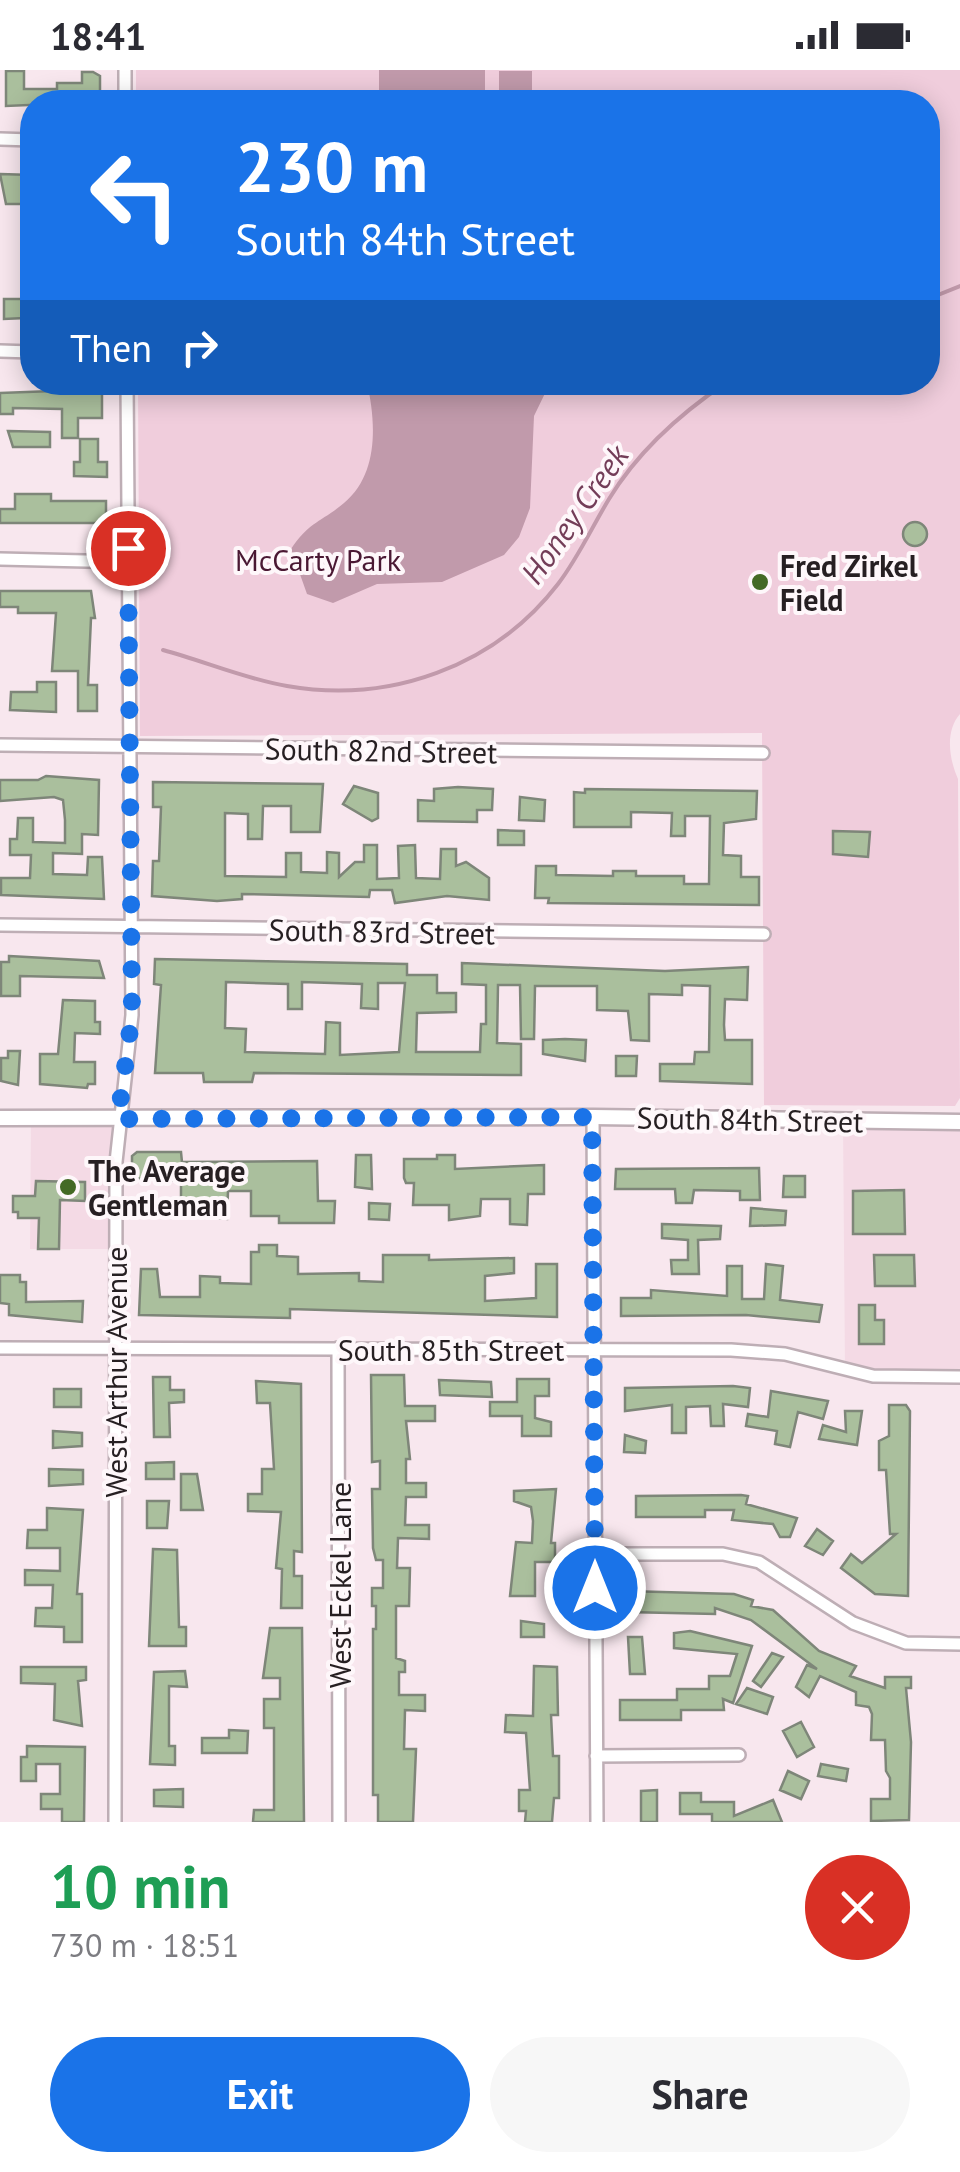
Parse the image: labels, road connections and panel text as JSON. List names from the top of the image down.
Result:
{
  "streets": {
    "street": [
      "South 82nd Street",
      "South 83rd Street",
      "South 84th Street",
      "South 85th Street",
      "West Arthur Avenue",
      "West Eckel Lane"
    ]
  },
  "crossings": [
    ["South 82nd Street", "West Arthur Avenue"],
    ["South 83rd Street", "West Arthur Avenue"],
    ["South 84th Street", "West Arthur Avenue"],
    ["South 85th Street", "West Arthur Avenue"],
    ["South 85th Street", "West Eckel Lane"]
  ],
  "water": ["Honey Creek"],
  "parks": ["McCarty Park"],
  "places": ["Fred Zirkel Field", "The Average Gentleman"],
  "page": {
    "status": "18:41",
    "turn": ["230 m", "South 84th Street"],
    "then": "Then",
    "heading": ["10 min", "730 m · 18:51"],
    "buttons": ["Exit", "Share"]
  }
}
